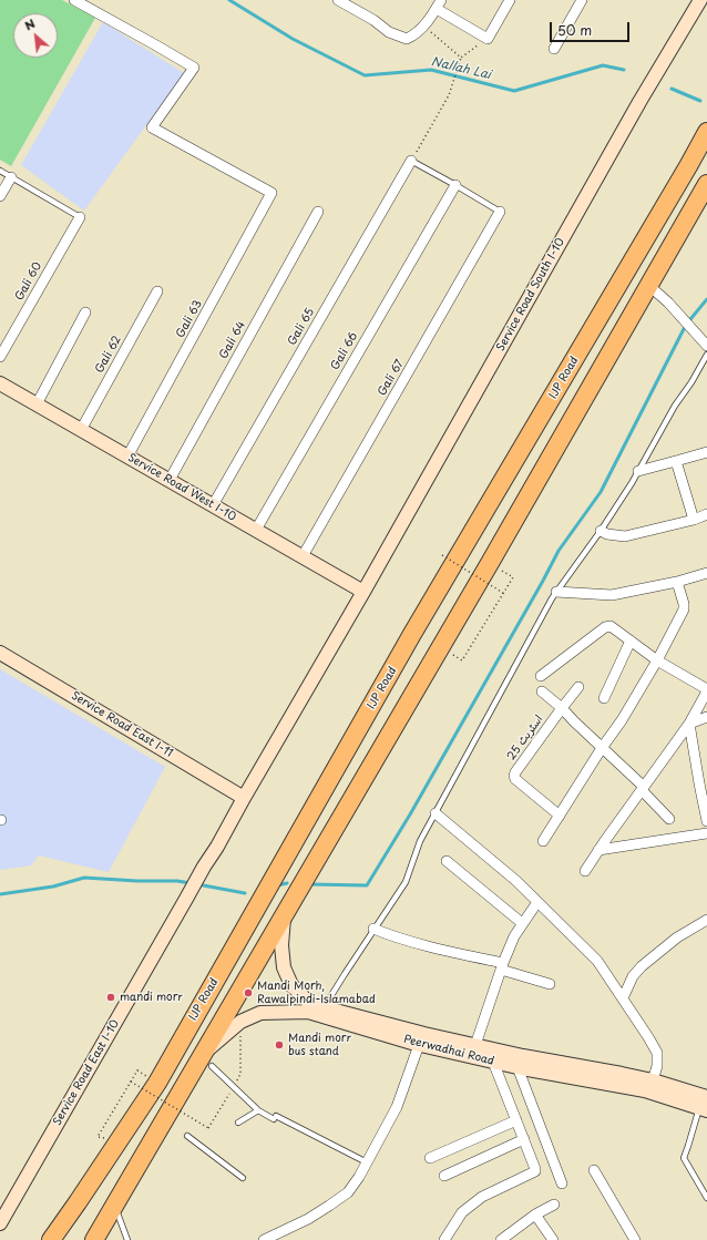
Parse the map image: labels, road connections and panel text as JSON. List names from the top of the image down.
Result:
{
  "streets": {
    "highway": ["IJP Road"],
    "main road": [
      "Service Road South I-10",
      "Service Road West I-10",
      "Service Road East I-11",
      "Peerwadhai Road",
      "Service Road East I-10"
    ],
    "street": [
      "Gali 60",
      "Gali 63",
      "Gali 65",
      "Gali 64",
      "Gali 66",
      "Gali 62",
      "Gali 67",
      "اسٹریٹ 25"
    ]
  },
  "crossings": [
    ["Service Road South I-10", "Service Road West I-10"],
    ["Service Road South I-10", "Service Road East I-11"],
    ["Service Road South I-10", "Service Road East I-10"],
    ["Gali 63", "Service Road West I-10"],
    ["Gali 65", "Service Road West I-10"],
    ["Gali 64", "Service Road West I-10"],
    ["Gali 66", "Service Road West I-10"],
    ["Gali 62", "Service Road West I-10"],
    ["Gali 67", "Service Road West I-10"],
    ["Service Road East I-11", "Service Road East I-10"]
  ],
  "water": ["Nallah Lai"],
  "places": ["Mandi Morh, Rawalpindi-Islamabad", "mandi morr", "Mandi morr bus stand"],
  "scale_bar": "50 m",
  "north": "top left"
}
